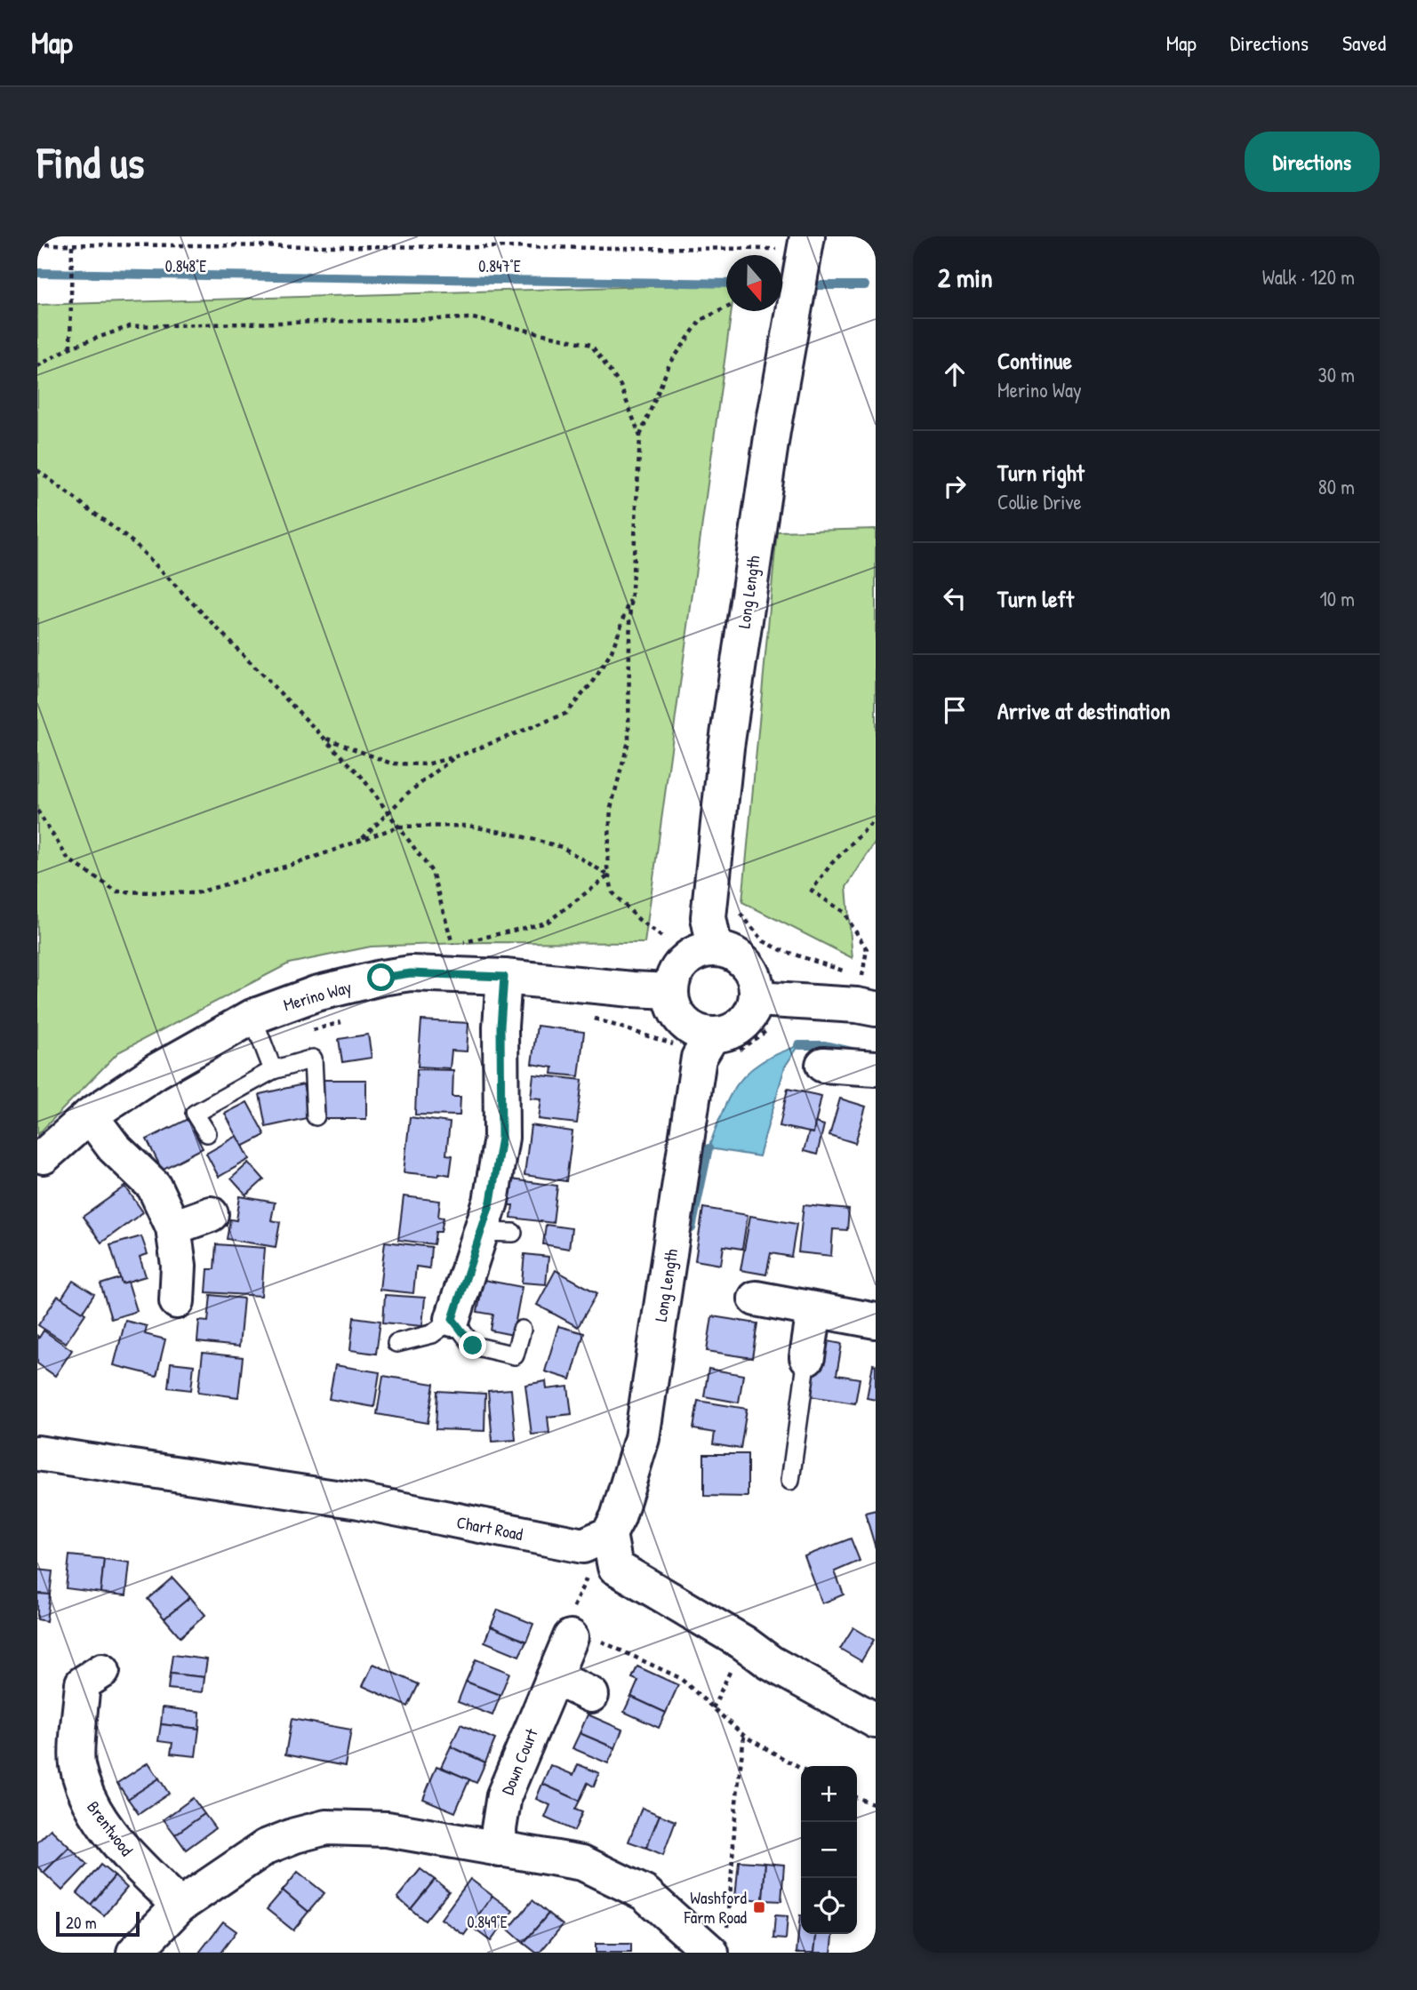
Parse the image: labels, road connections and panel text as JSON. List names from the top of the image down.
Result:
{
  "streets": {
    "street": [
      "Long Length",
      "Merino Way",
      "Chart Road",
      "Down Court",
      "Brentwood"
    ]
  },
  "crossings": [
    ["Long Length", "Chart Road"]
  ],
  "places": {
    "transit": ["Washford Farm Road"]
  },
  "scale_bar": "20 m",
  "north": "bottom",
  "page": {
    "header": "Map",
    "nav": ["Map", "Directions", "Saved"],
    "buttons": "Directions",
    "title": "Find us",
    "heading": ["2 min", "Walk · 120 m"],
    "list": [
      ["Continue", "Merino Way", "30 m"],
      ["Turn right", "Collie Drive", "80 m"],
      ["Turn left", "10 m"],
      "Arrive at destination"
    ],
    "map_buttons": ["+", "−"],
    "scale": "20 m"
  },
  "coordinates": ["0.848°E", "0.847°E", "0.849°E"]
}
